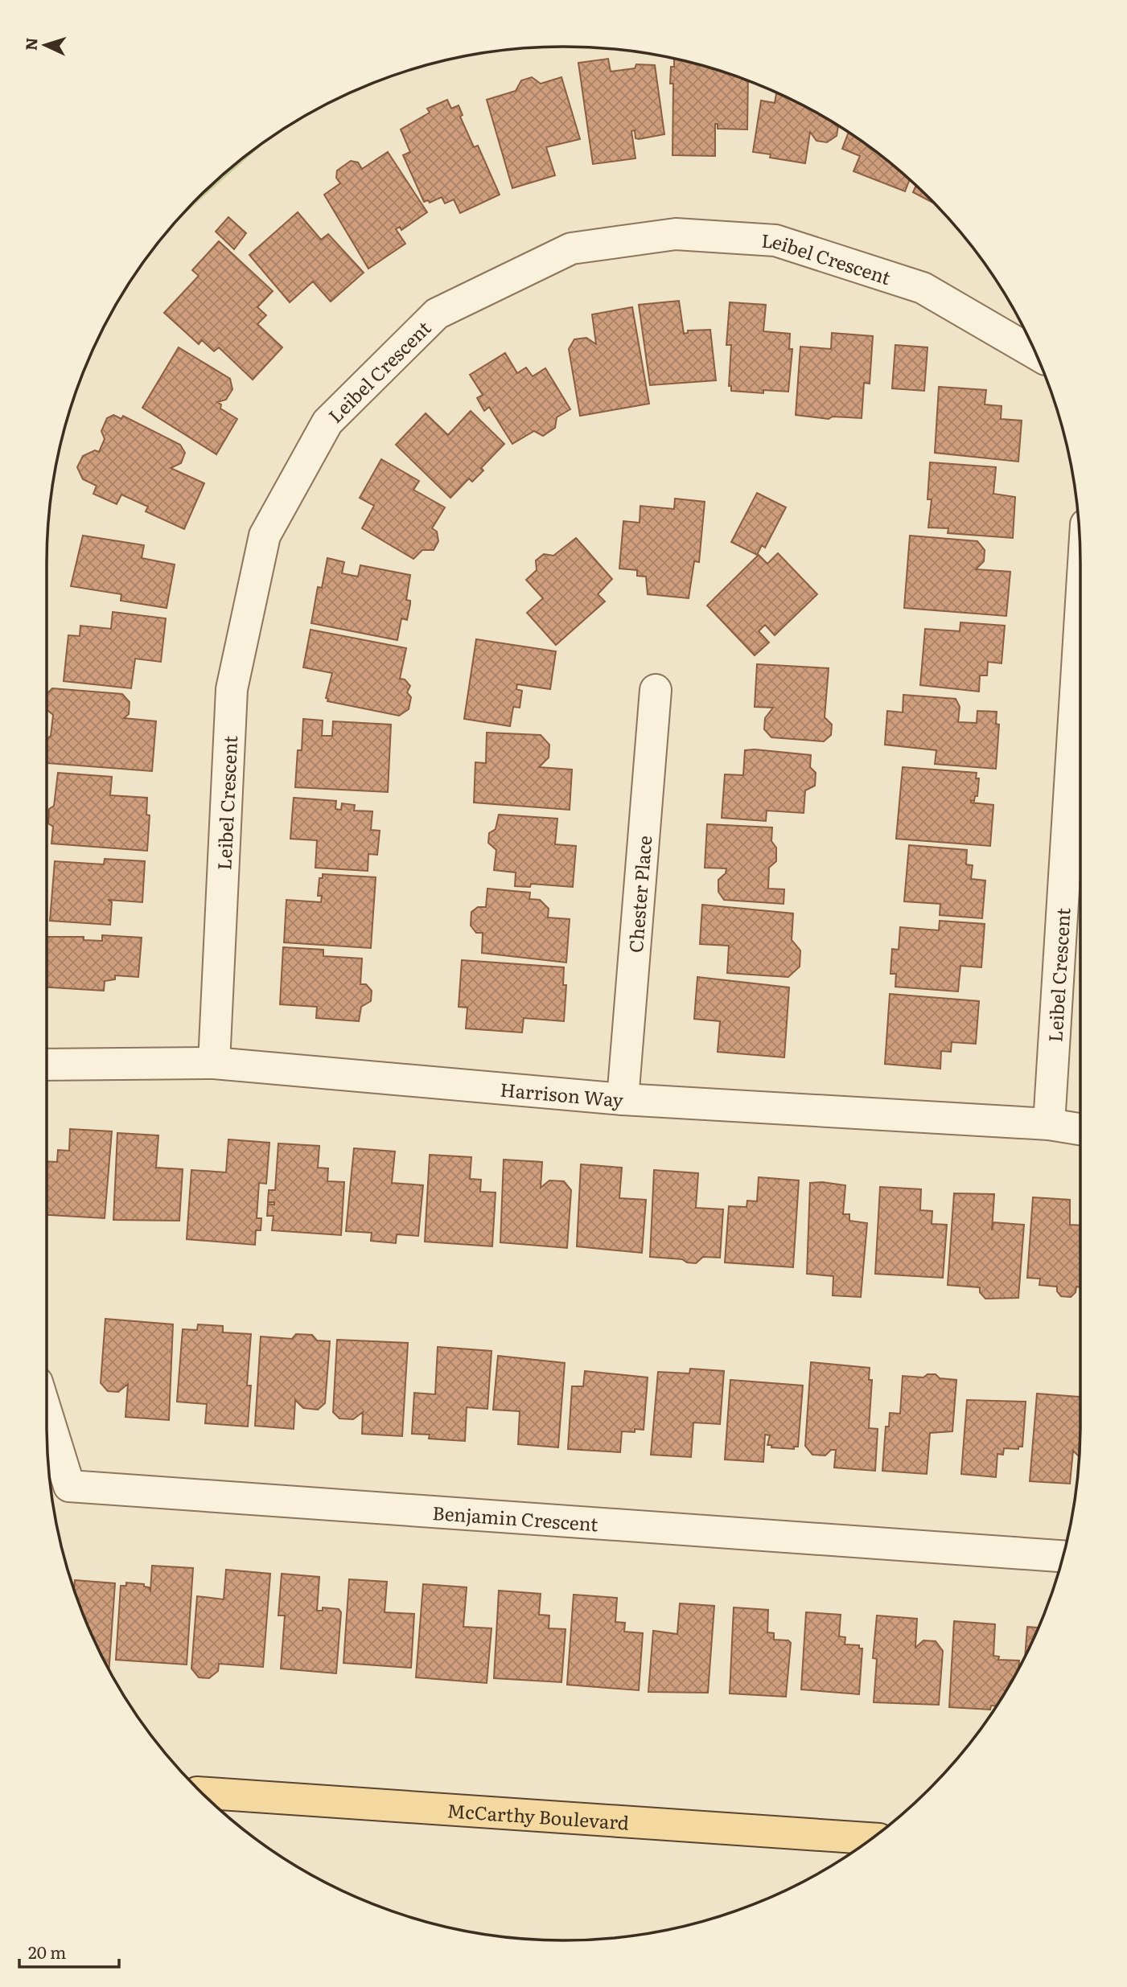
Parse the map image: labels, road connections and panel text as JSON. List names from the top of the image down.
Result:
{
  "streets": {
    "main road": ["McCarthy Boulevard"],
    "street": [
      "Leibel Crescent",
      "Chester Place",
      "Harrison Way",
      "Benjamin Crescent"
    ]
  },
  "crossings": [
    ["Leibel Crescent", "Harrison Way"],
    ["Chester Place", "Harrison Way"]
  ],
  "scale_bar": "20 m",
  "north": "left"
}
